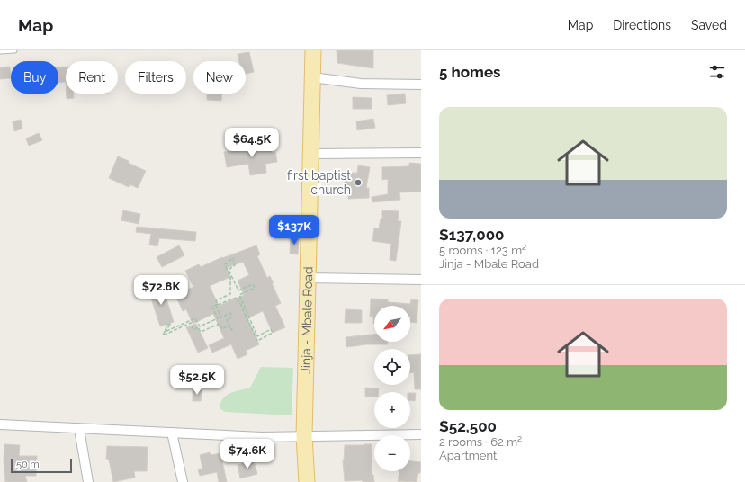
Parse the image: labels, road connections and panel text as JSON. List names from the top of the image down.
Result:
{
  "streets": {
    "main road": ["Jinja - Mbale Road"]
  },
  "places": ["first baptist church"],
  "scale_bar": "50 m",
  "north": "bottom left",
  "page": {
    "header": "Map",
    "nav": ["Map", "Directions", "Saved"],
    "heading": "5 homes",
    "chip": [
      "Buy",
      "Rent",
      "Filters",
      "New"
    ],
    "list": [
      {
        "name": "$137,000",
        "note": "5 rooms · 123 m² · Jinja - Mbale Road"
      },
      {
        "name": "$52,500",
        "note": "2 rooms · 62 m² · Apartment"
      }
    ],
    "price": [
      "$64.5K",
      "$137K",
      "$72.8K",
      "$52.5K",
      "$74.6K"
    ],
    "map_buttons": ["+", "−"],
    "scale": "50 m"
  }
}
